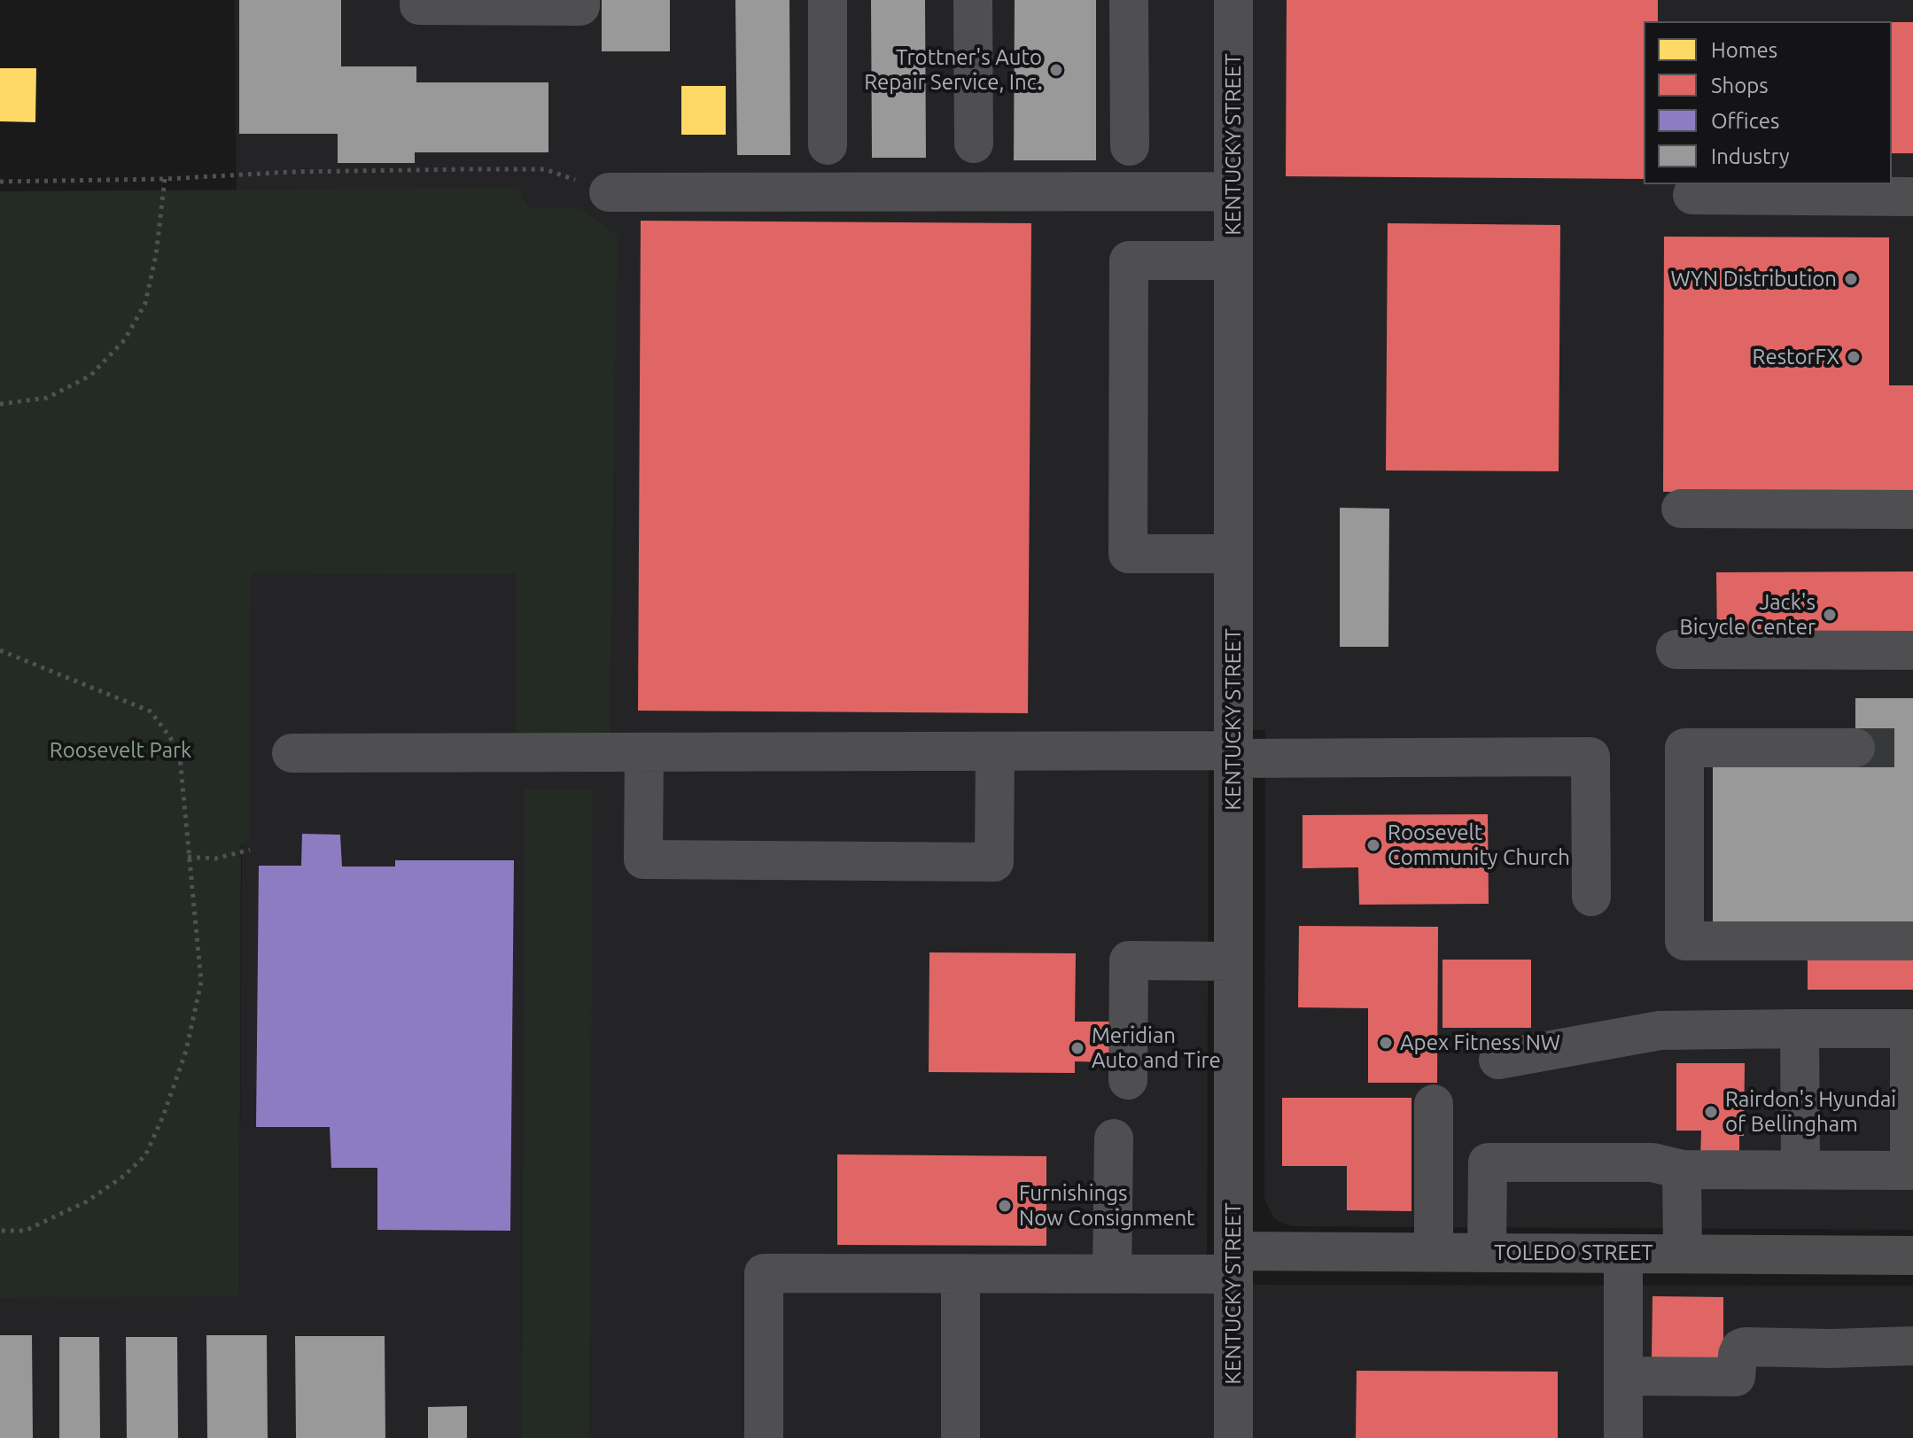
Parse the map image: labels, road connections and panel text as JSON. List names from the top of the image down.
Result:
{
  "streets": {
    "street": ["KENTUCKY STREET", "TOLEDO STREET"]
  },
  "crossings": [
    ["KENTUCKY STREET", "TOLEDO STREET"]
  ],
  "parks": ["Roosevelt Park"],
  "places": [
    "Trottner's Auto Repair Service, Inc.",
    "WYN Distribution",
    "RestorFX",
    "Jack's Bicycle Center",
    "Roosevelt Community Church",
    "Apex Fitness NW",
    "Meridian Auto and Tire",
    "Rairdon's Hyundai of Bellingham",
    "Furnishings Now Consignment"
  ],
  "legend": [
    "Homes",
    "Shops",
    "Offices",
    "Industry"
  ]
}
